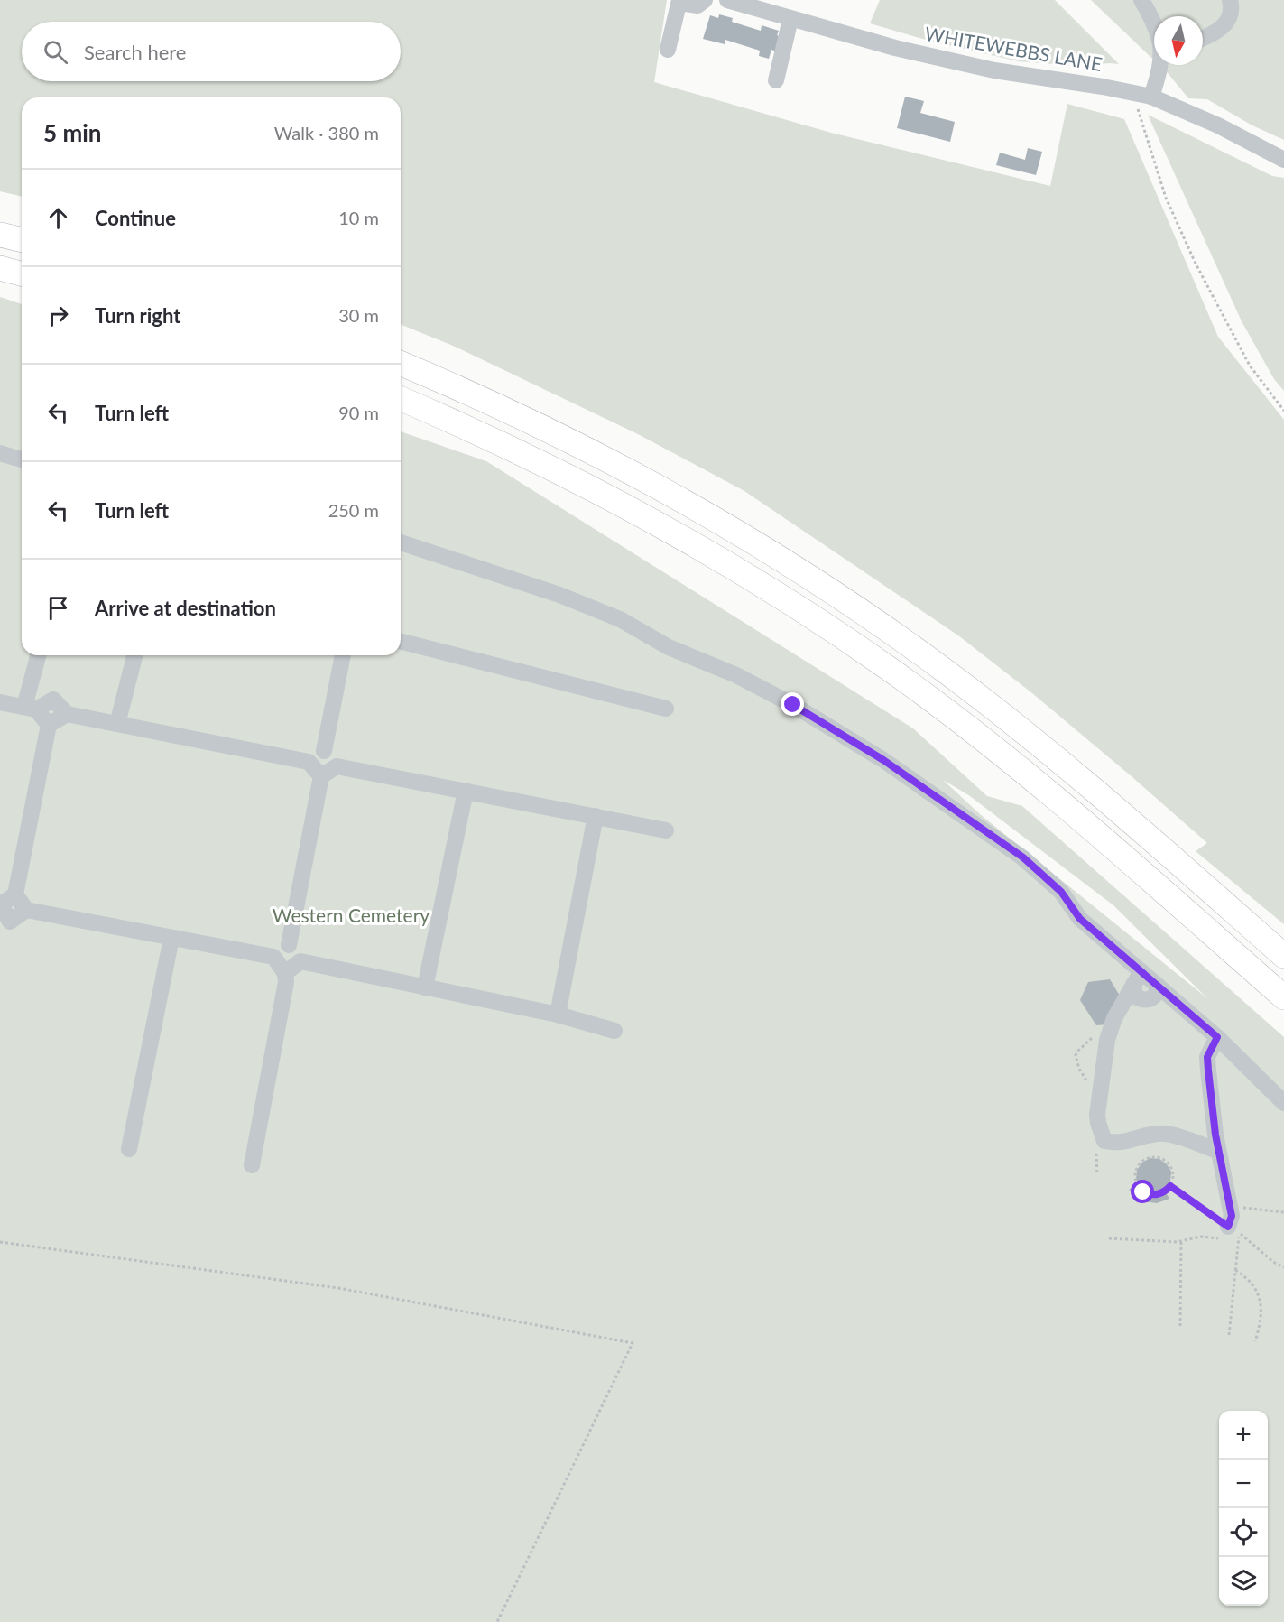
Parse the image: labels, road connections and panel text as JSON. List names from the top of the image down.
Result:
{
  "streets": {
    "street": ["WHITEWEBBS LANE"]
  },
  "parks": ["Western Cemetery"],
  "north": "bottom",
  "page": {
    "search": "Search here",
    "heading": ["5 min", "Walk · 380 m"],
    "list": [
      ["Continue", "10 m"],
      ["Turn right", "30 m"],
      ["Turn left", "90 m"],
      ["Turn left", "250 m"],
      "Arrive at destination"
    ],
    "map_buttons": ["+", "−"]
  }
}
